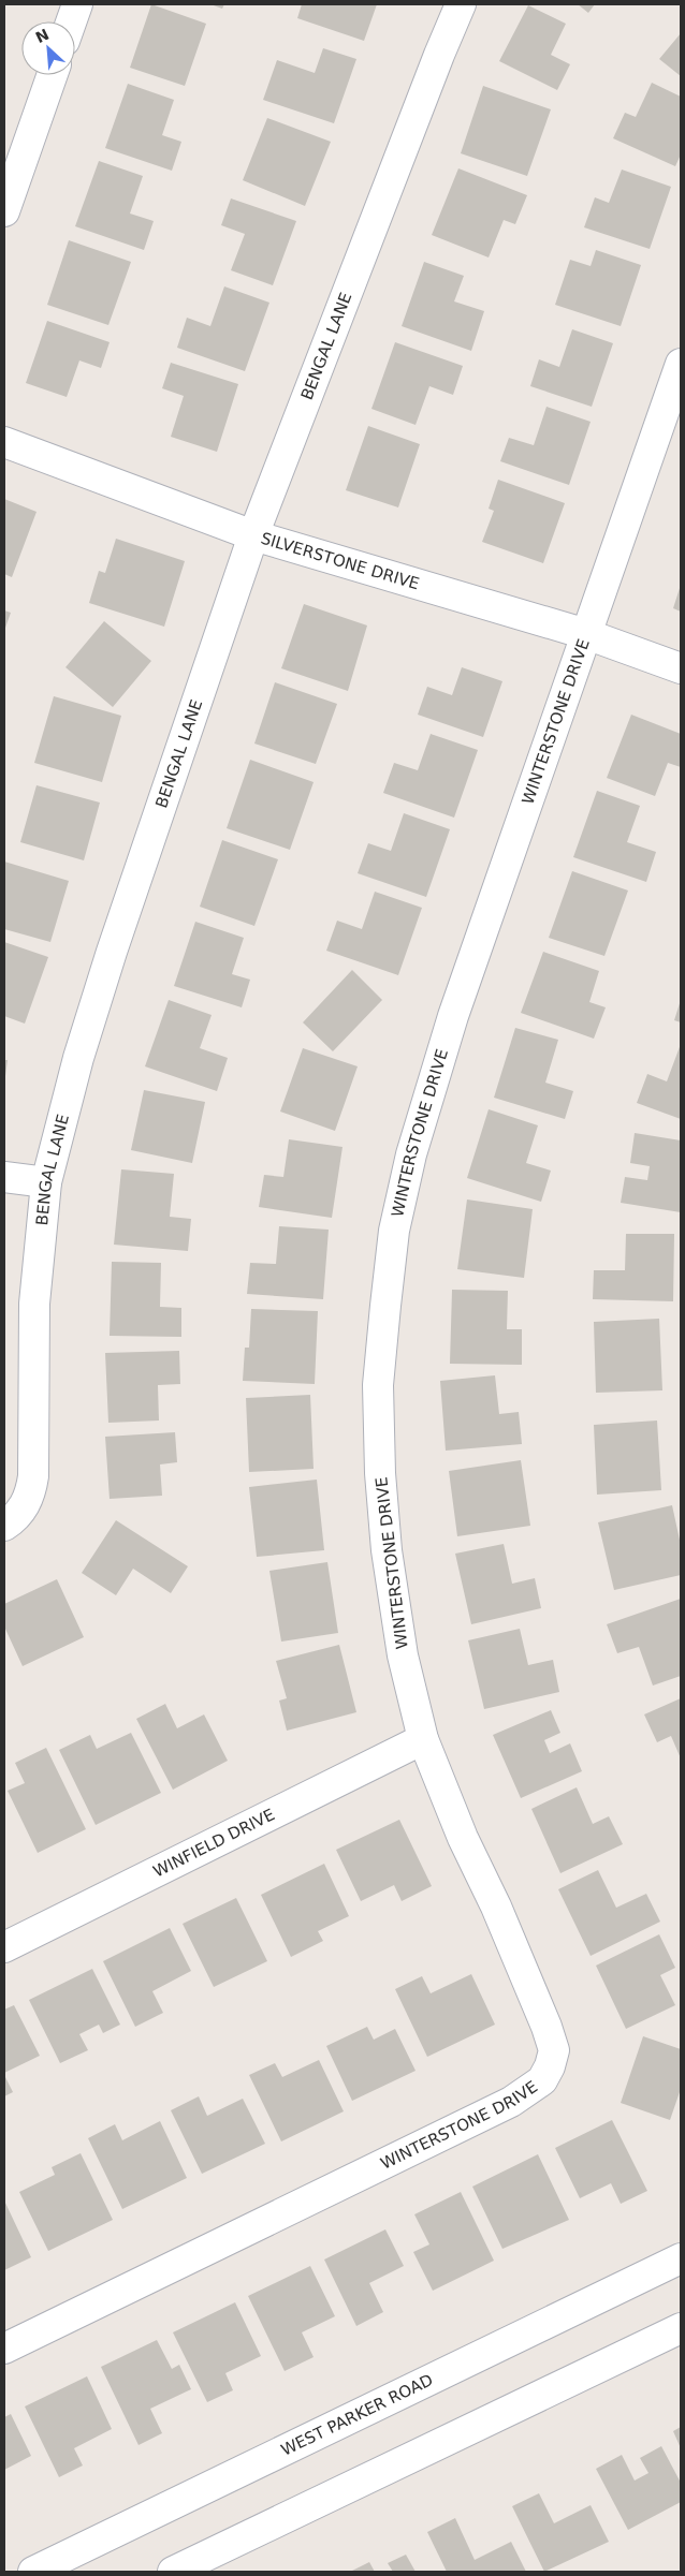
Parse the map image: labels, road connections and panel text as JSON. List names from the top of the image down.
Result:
{
  "streets": {
    "street": [
      "BENGAL LANE",
      "SILVERSTONE DRIVE",
      "WINTERSTONE DRIVE",
      "WINFIELD DRIVE",
      "WEST PARKER ROAD"
    ]
  },
  "crossings": [
    ["BENGAL LANE", "SILVERSTONE DRIVE"],
    ["SILVERSTONE DRIVE", "WINTERSTONE DRIVE"],
    ["WINTERSTONE DRIVE", "WINFIELD DRIVE"]
  ],
  "north": "top left"
}
